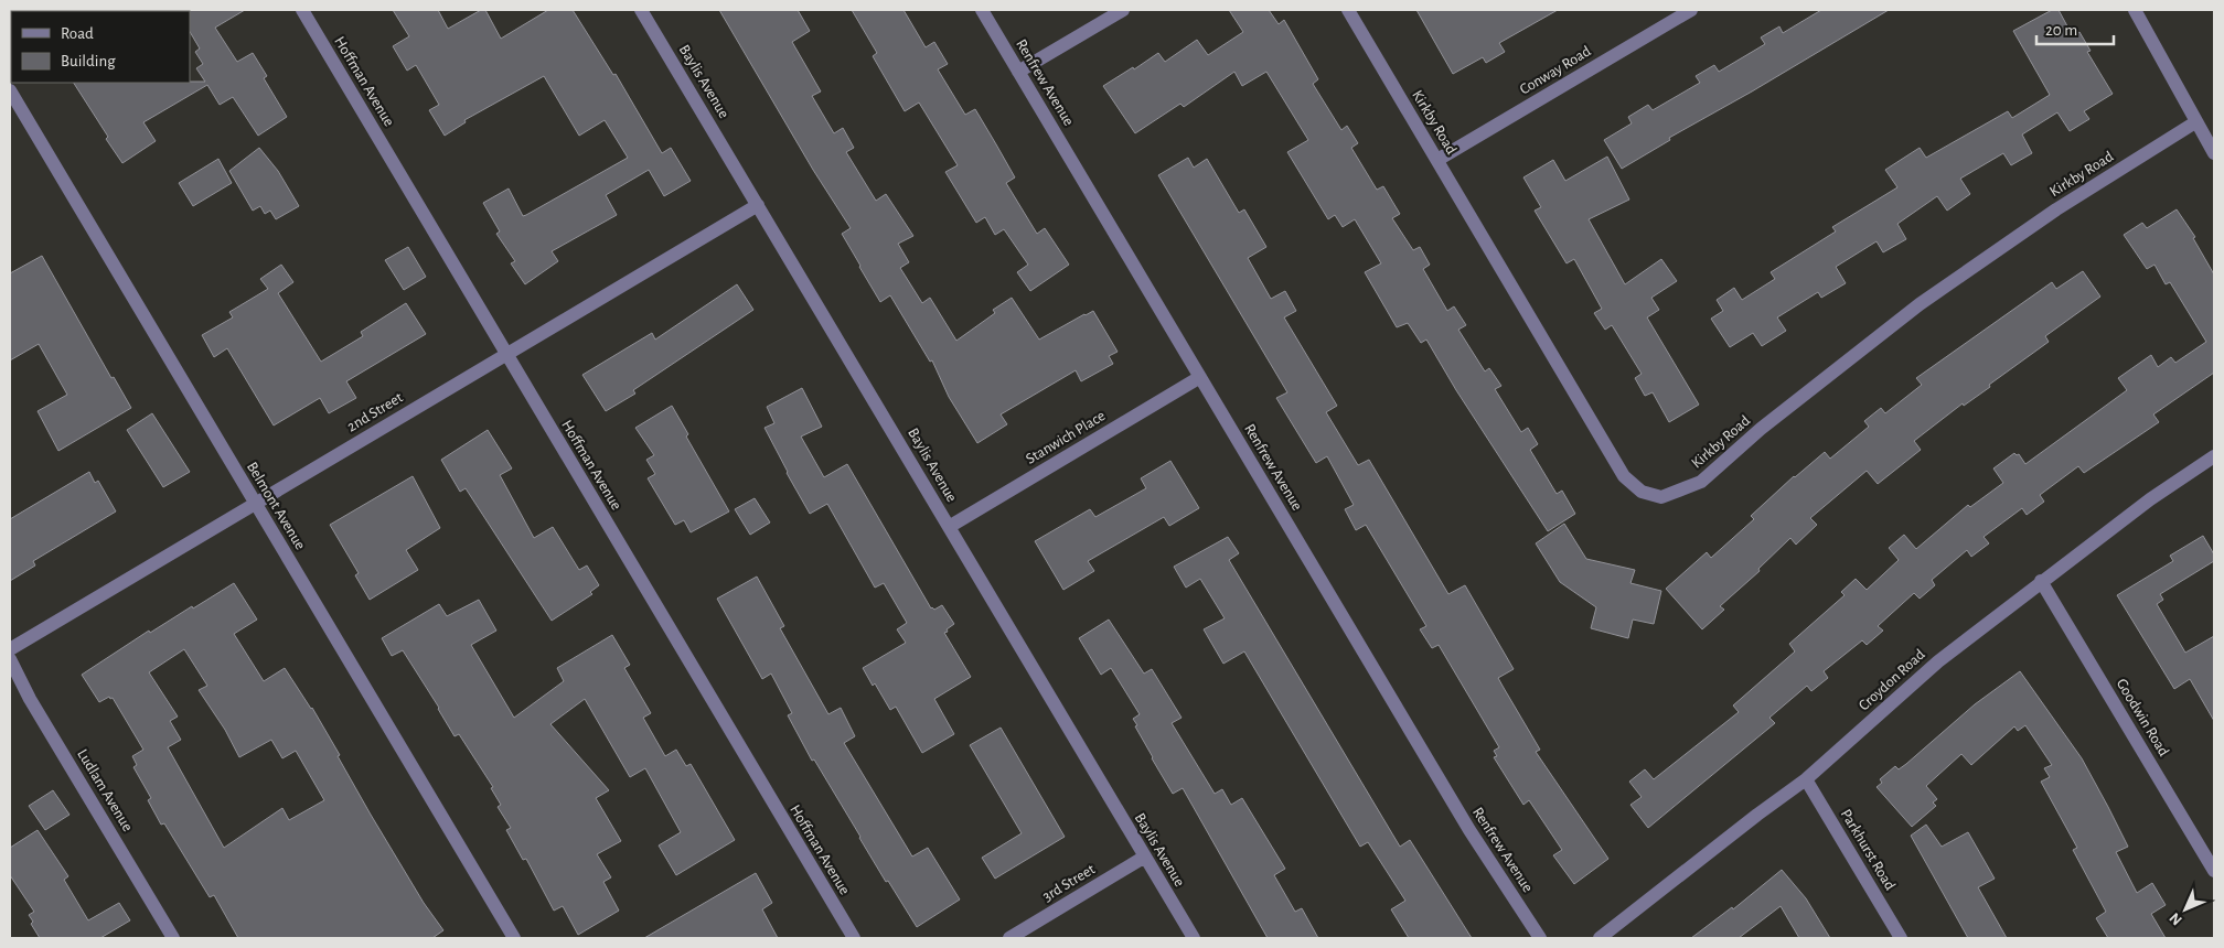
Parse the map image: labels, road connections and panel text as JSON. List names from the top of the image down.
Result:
{
  "streets": {
    "street": [
      "Conway Road",
      "Hoffman Avenue",
      "Baylis Avenue",
      "Renfrew Avenue",
      "Kirkby Road",
      "2nd Street",
      "Stanwich Place",
      "Belmont Avenue",
      "Croydon Road",
      "Goodwin Road",
      "Ludlam Avenue",
      "Parkhurst Road",
      "3rd Street"
    ]
  },
  "crossings": [
    ["Conway Road", "Kirkby Road"],
    ["Hoffman Avenue", "2nd Street"],
    ["Baylis Avenue", "2nd Street"],
    ["Baylis Avenue", "Stanwich Place"],
    ["Baylis Avenue", "3rd Street"],
    ["Renfrew Avenue", "Stanwich Place"],
    ["2nd Street", "Belmont Avenue"],
    ["Croydon Road", "Goodwin Road"],
    ["Croydon Road", "Parkhurst Road"]
  ],
  "legend": ["Road", "Building"],
  "scale_bar": "20 m",
  "north": "bottom left"
}
